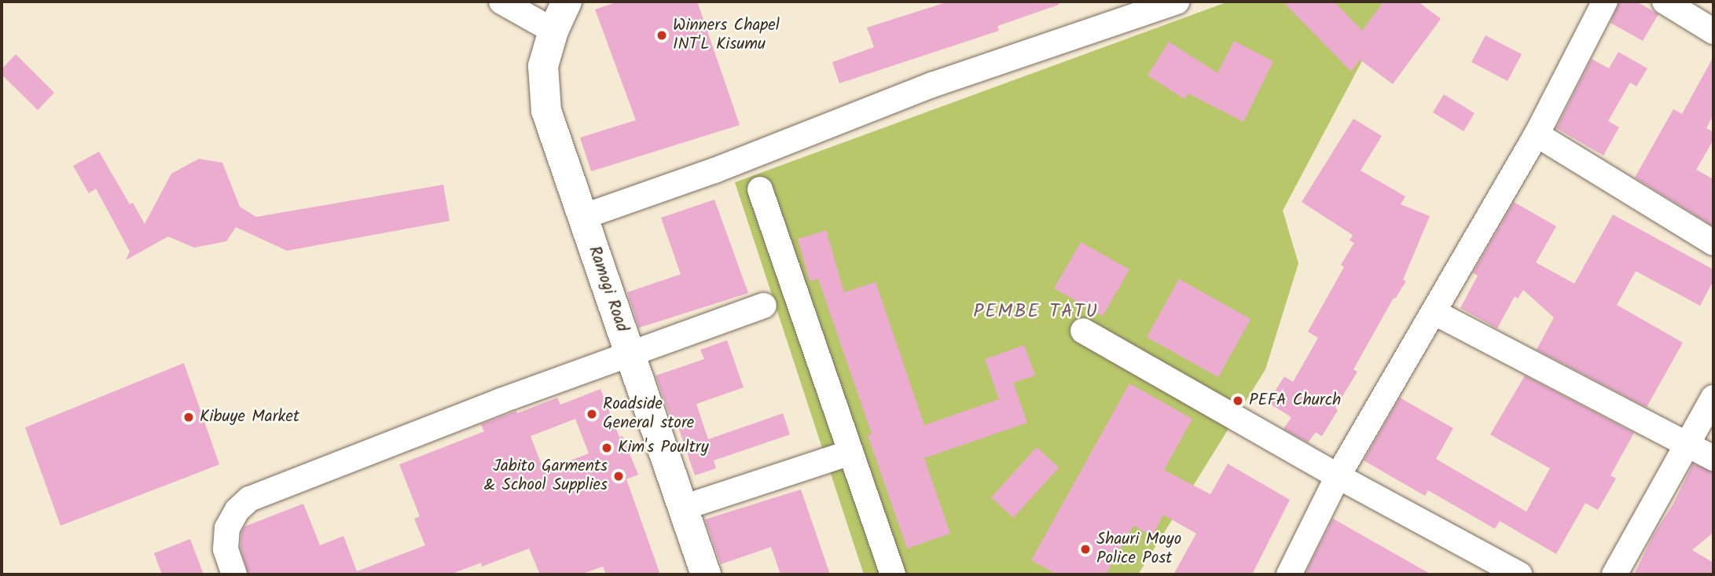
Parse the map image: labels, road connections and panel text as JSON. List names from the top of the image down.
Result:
{
  "streets": {
    "street": ["Ramogi Road"]
  },
  "districts": ["PEMBE TATU"],
  "places": [
    "Winners Chapel INT'L Kisumu",
    "PEFA Church",
    "Roadside General store",
    "Kibuye Market",
    "Kim's Poultry",
    "Jabito Garments & School Supplies",
    "Shauri Moyo Police Post"
  ]
}
